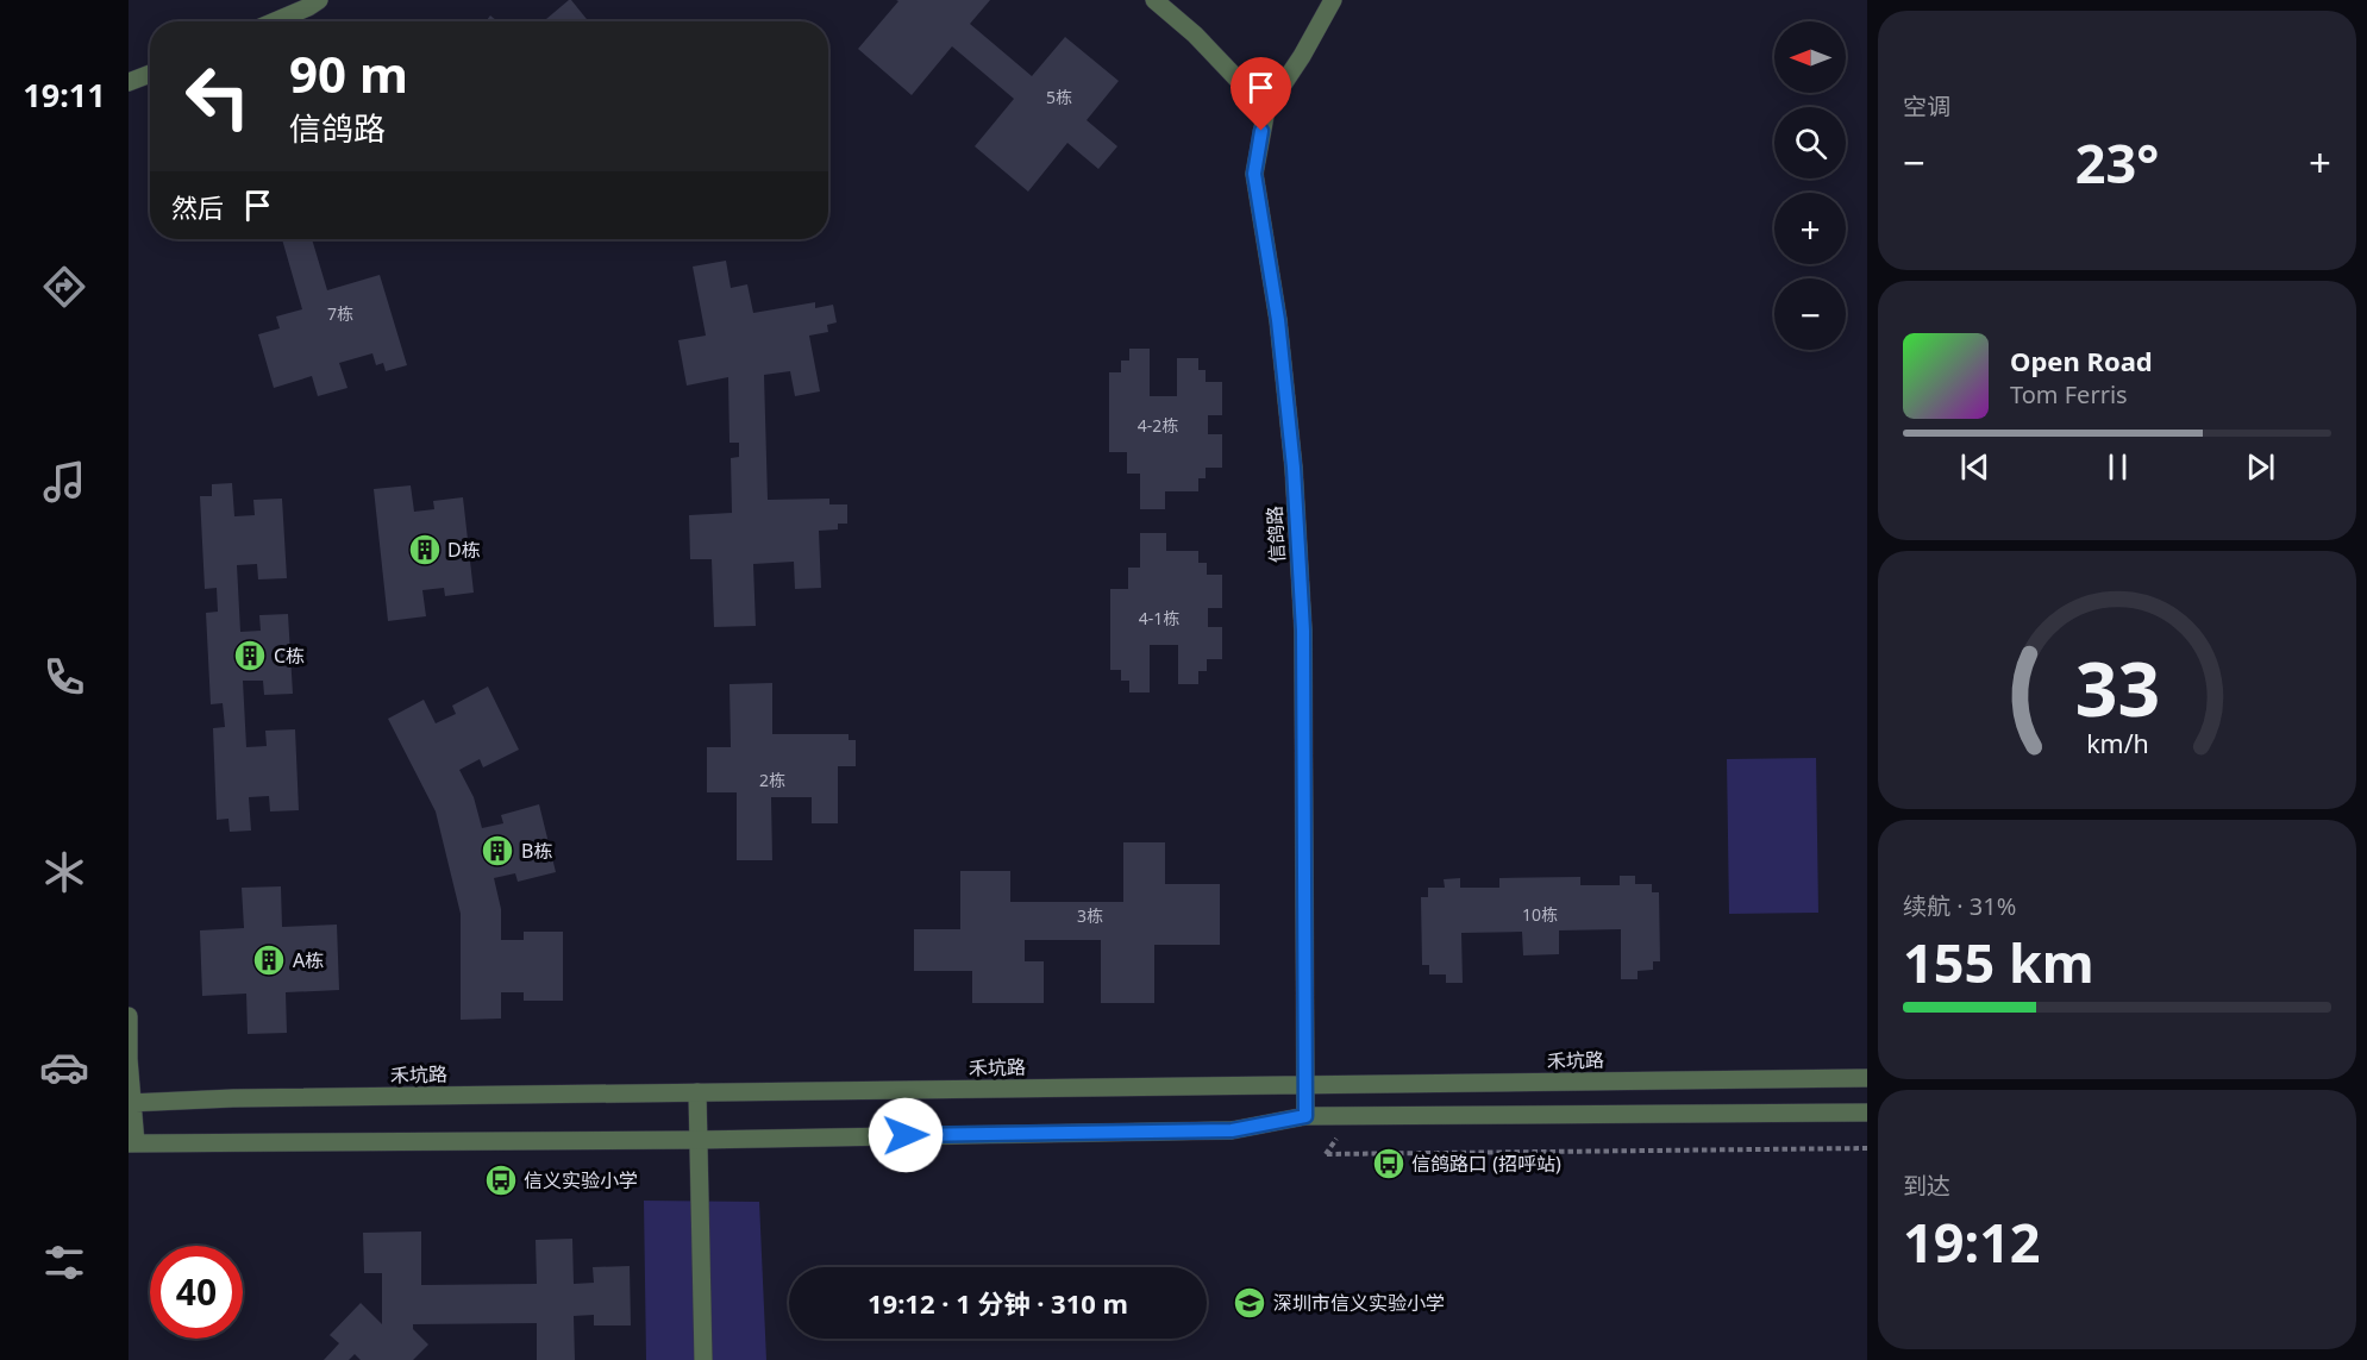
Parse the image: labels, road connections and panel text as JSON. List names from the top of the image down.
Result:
{
  "streets": {
    "street": ["信鸽路", "禾坑路"]
  },
  "crossings": [
    ["信鸽路", "禾坑路"]
  ],
  "places": {
    "building": [
      "D栋",
      "C栋",
      "B栋",
      "A栋"
    ],
    "bus stop": ["信鸽路口 (招呼站)", "信义实验小学"],
    "school or university": ["深圳市信义实验小学"]
  },
  "house_numbers": [
    "5栋",
    "7栋",
    "4-2栋",
    "4-1栋",
    "2栋",
    "10栋",
    "3栋"
  ],
  "north": "left",
  "page": {
    "tabs": "19:11",
    "tile": [
      "空调",
      ["续航 · 31%", "155 km"],
      ["到达", "19:12"]
    ],
    "map_buttons": ["+", "−"],
    "turn": ["90 m", "信鸽路"],
    "heat": ["−", "23°", "+"],
    "then": "然后",
    "song": ["Open Road", "Tom Ferris"],
    "limit": "40",
    "trip": "19:12 · 1 分钟 · 310 m",
    "gauge": ["33", "km/h"]
  }
}
